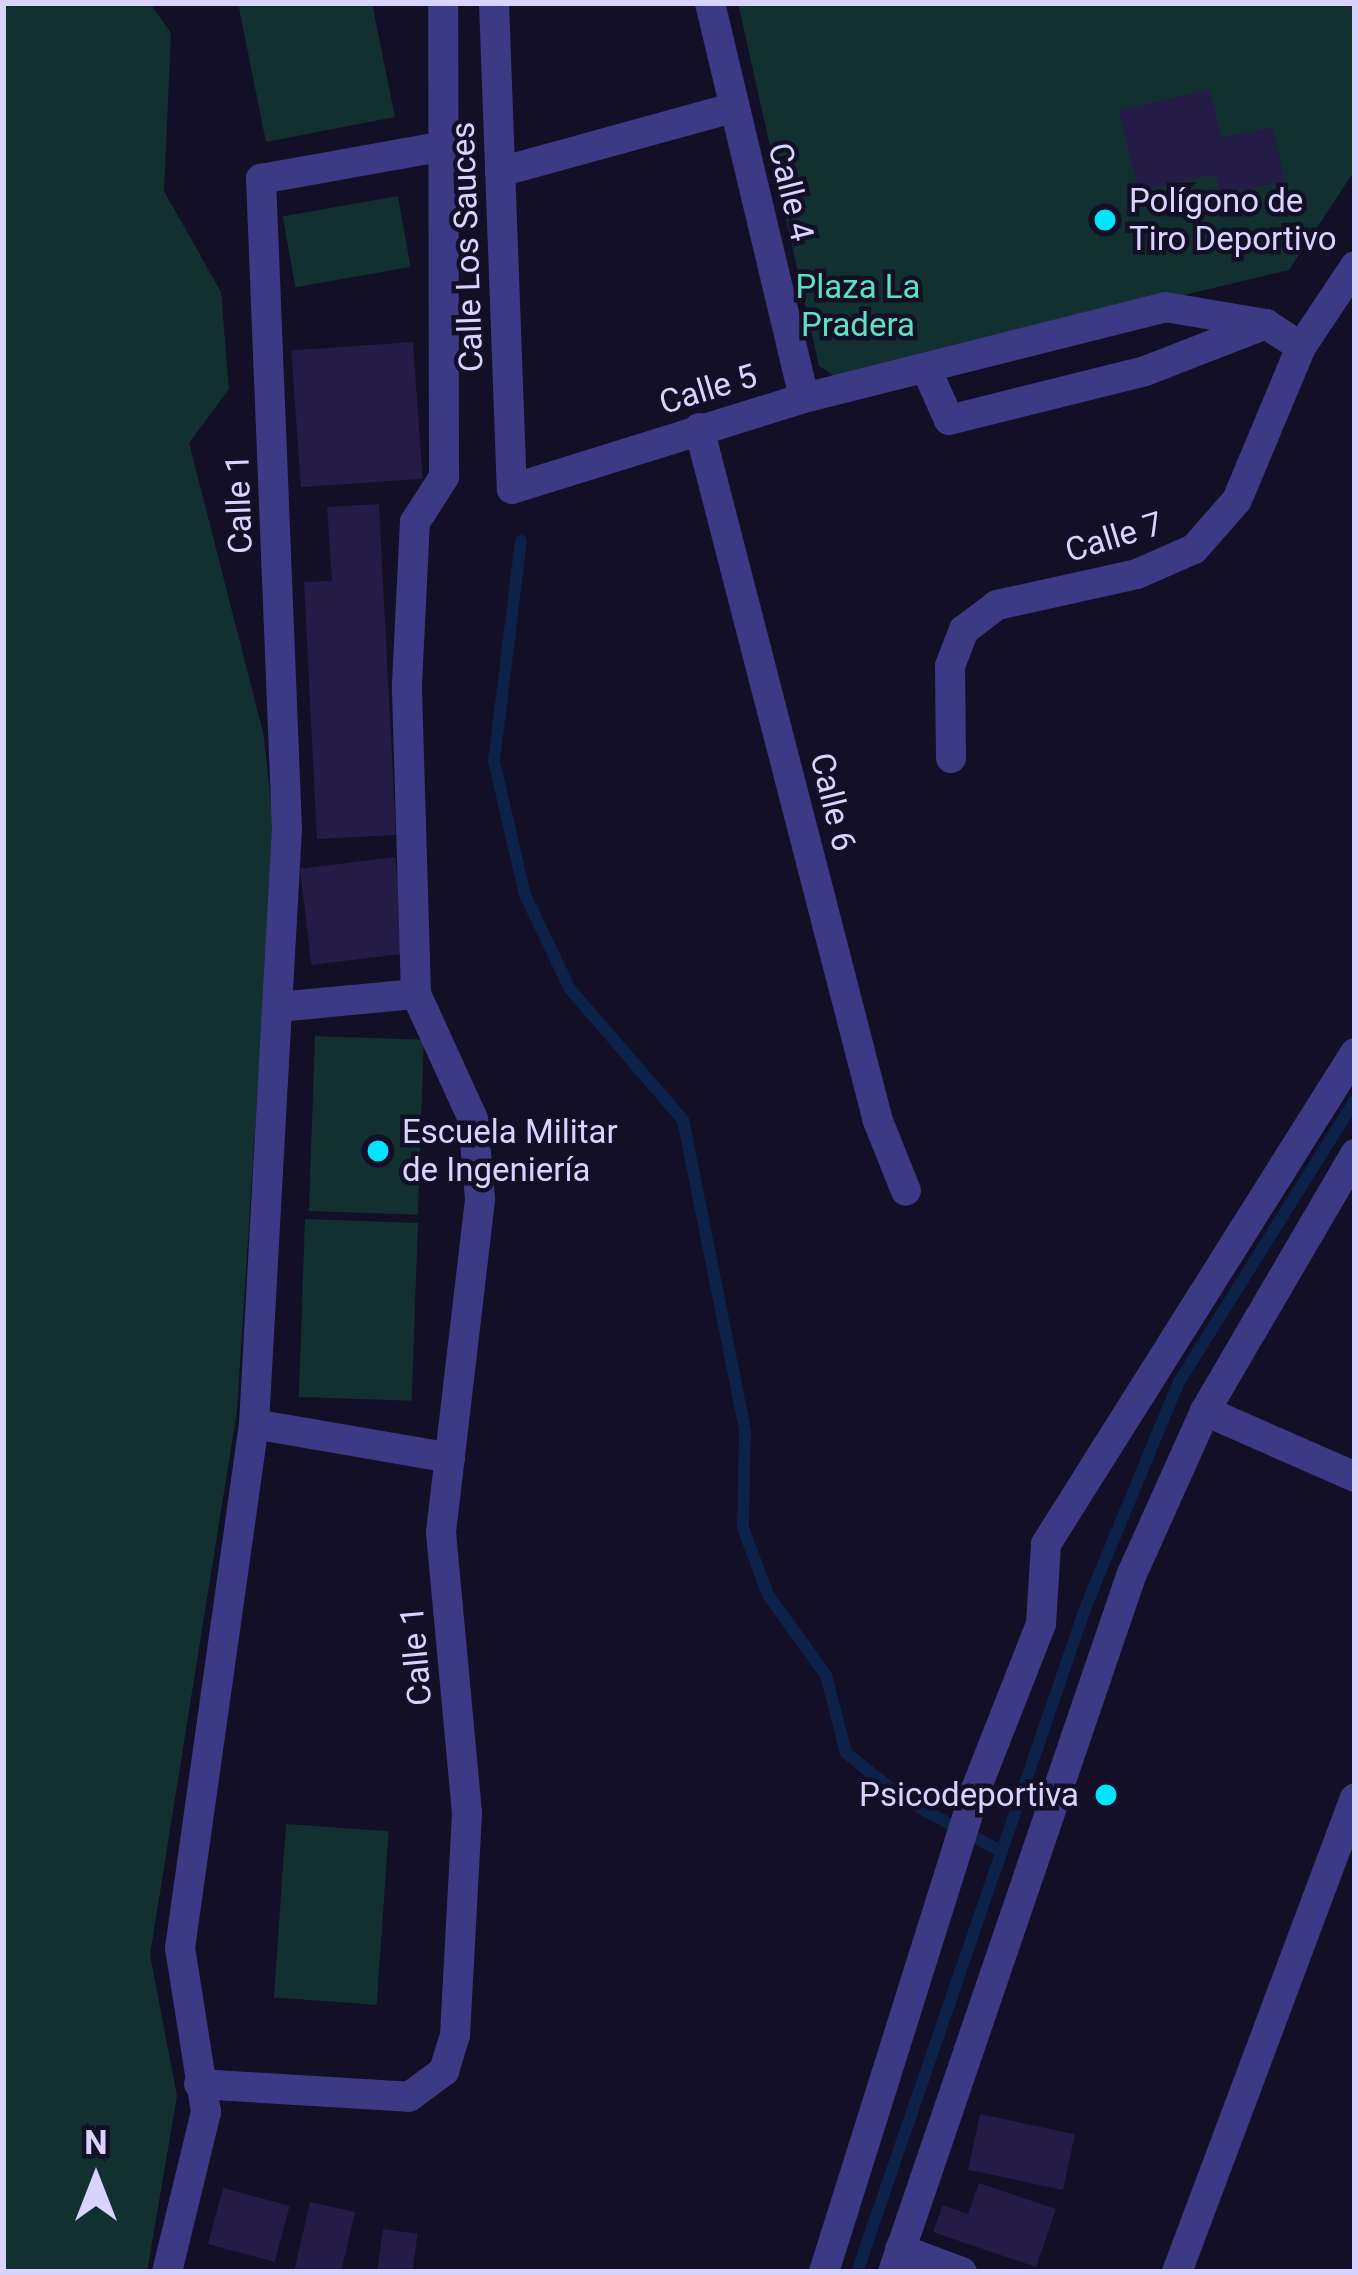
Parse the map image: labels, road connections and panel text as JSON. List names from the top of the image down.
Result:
{
  "streets": {
    "street": [
      "Calle 4",
      "Calle Los Sauces",
      "Calle 5",
      "Calle 1",
      "Calle 7",
      "Calle 6"
    ]
  },
  "crossings": [
    ["Calle 4", "Calle 5"],
    ["Calle Los Sauces", "Calle 5"],
    ["Calle 5", "Calle 7"],
    ["Calle 5", "Calle 6"]
  ],
  "parks": ["Plaza La Pradera"],
  "places": ["Polígono de Tiro Deportivo", "Escuela Militar de Ingeniería", "Psicodeportiva"],
  "north": "top"
}
